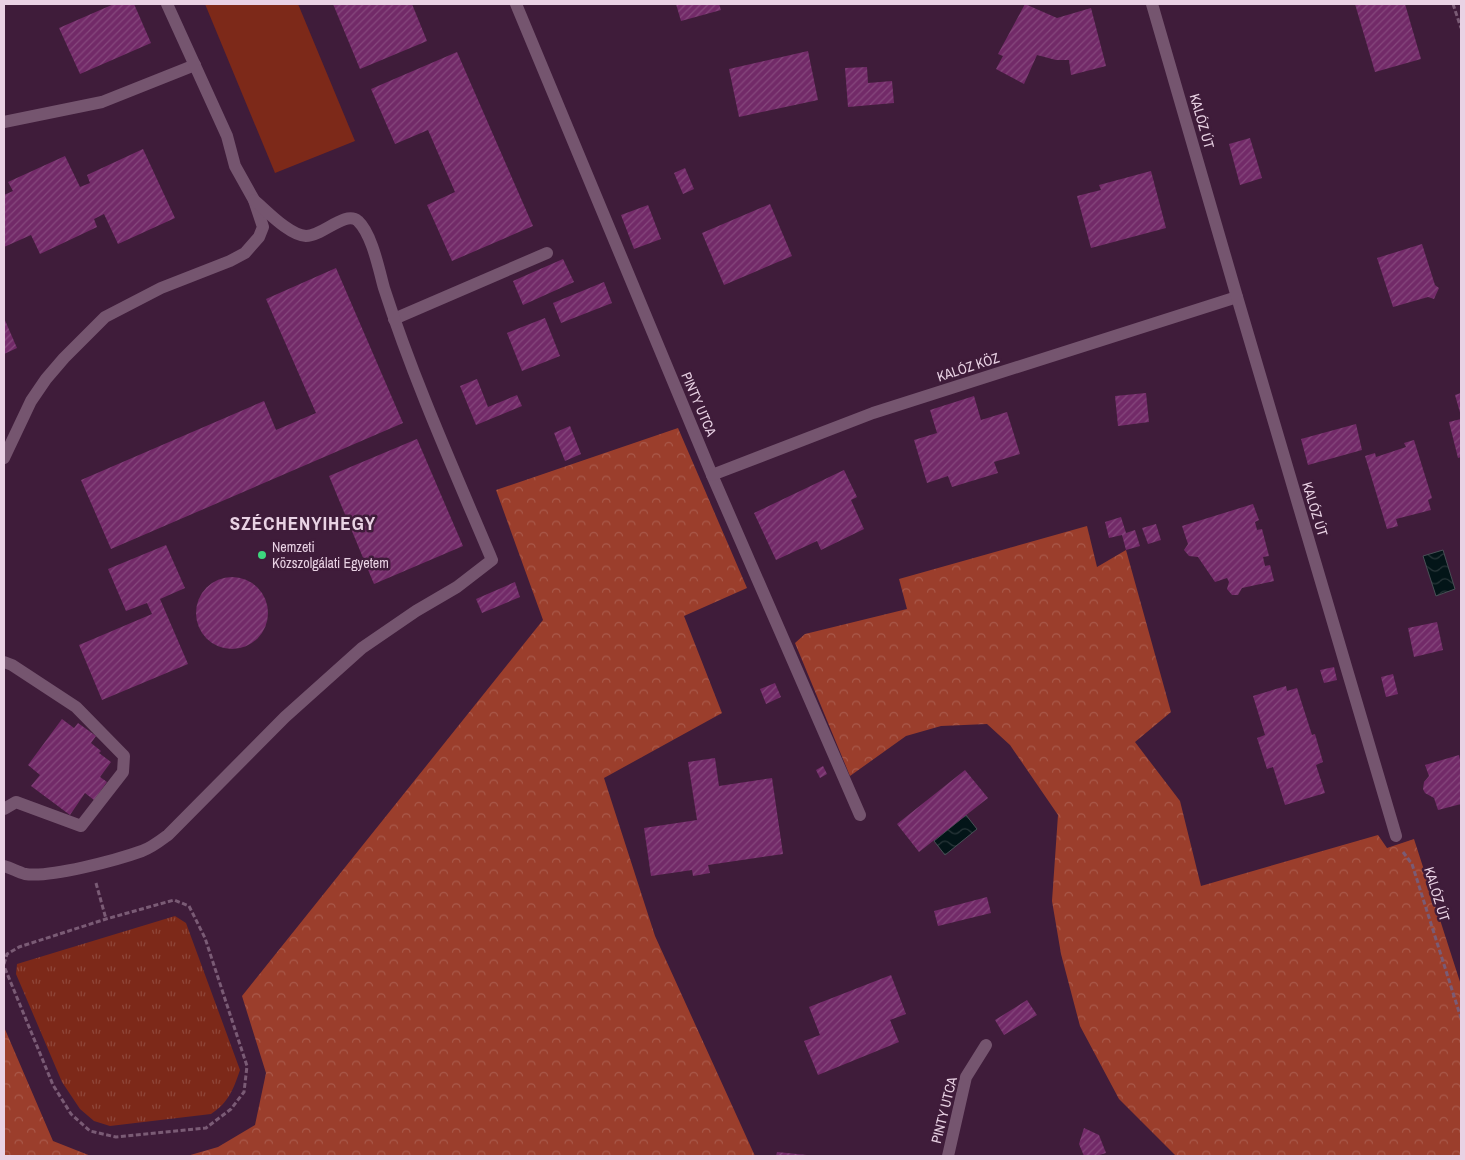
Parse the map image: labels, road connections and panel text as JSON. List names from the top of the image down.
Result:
{
  "streets": {
    "street": ["KALÓZ ÚT", "KALÓZ KÖZ", "PINTY UTCA"]
  },
  "crossings": [
    ["KALÓZ ÚT", "KALÓZ KÖZ"],
    ["KALÓZ KÖZ", "PINTY UTCA"]
  ],
  "districts": ["SZÉCHENYIHEGY"],
  "places": ["Nemzeti Közszolgálati Egyetem"]
}
